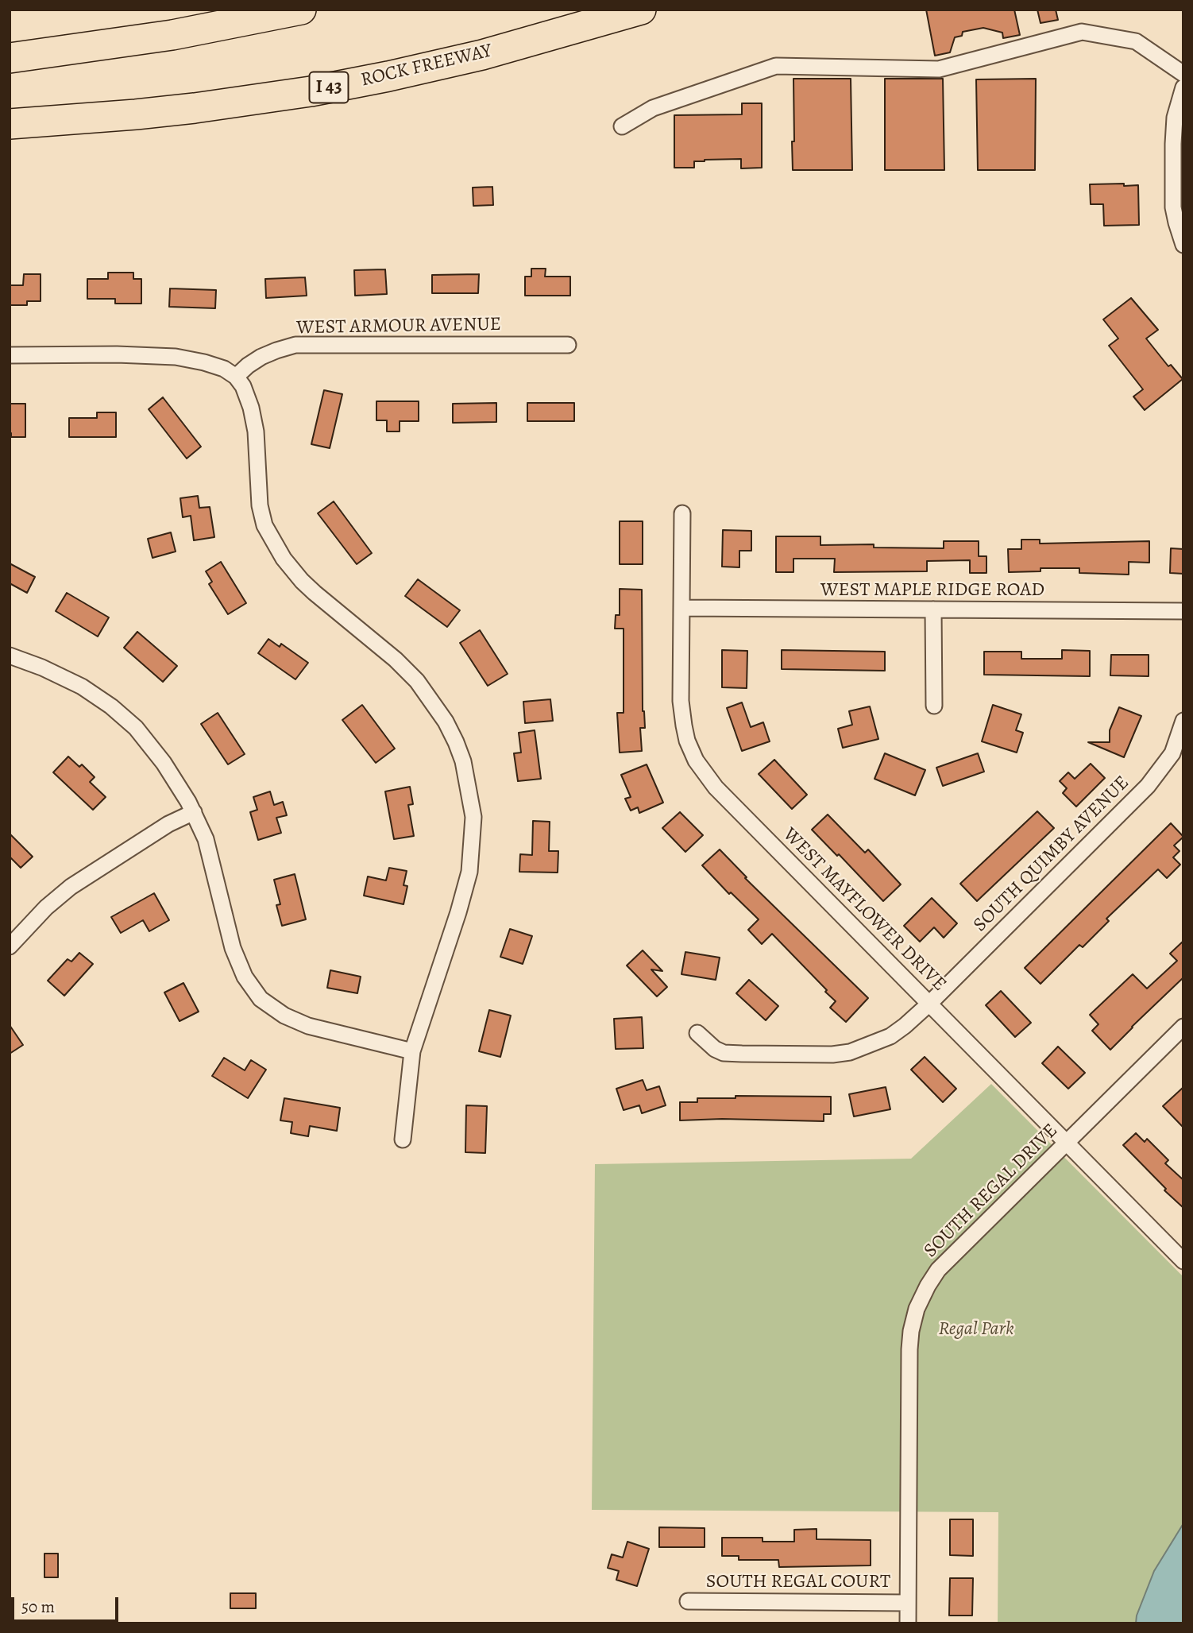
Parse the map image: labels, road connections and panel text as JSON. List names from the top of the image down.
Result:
{
  "streets": {
    "highway": ["ROCK FREEWAY", "I 43"],
    "street": [
      "WEST ARMOUR AVENUE",
      "WEST MAPLE RIDGE ROAD",
      "SOUTH QUIMBY AVENUE",
      "WEST MAYFLOWER DRIVE",
      "SOUTH REGAL DRIVE",
      "SOUTH REGAL COURT"
    ]
  },
  "crossings": [
    ["WEST MAPLE RIDGE ROAD", "WEST MAYFLOWER DRIVE"],
    ["SOUTH QUIMBY AVENUE", "WEST MAYFLOWER DRIVE"],
    ["WEST MAYFLOWER DRIVE", "SOUTH REGAL DRIVE"],
    ["SOUTH REGAL DRIVE", "SOUTH REGAL COURT"]
  ],
  "parks": ["Regal Park"],
  "scale_bar": "50 m"
}
